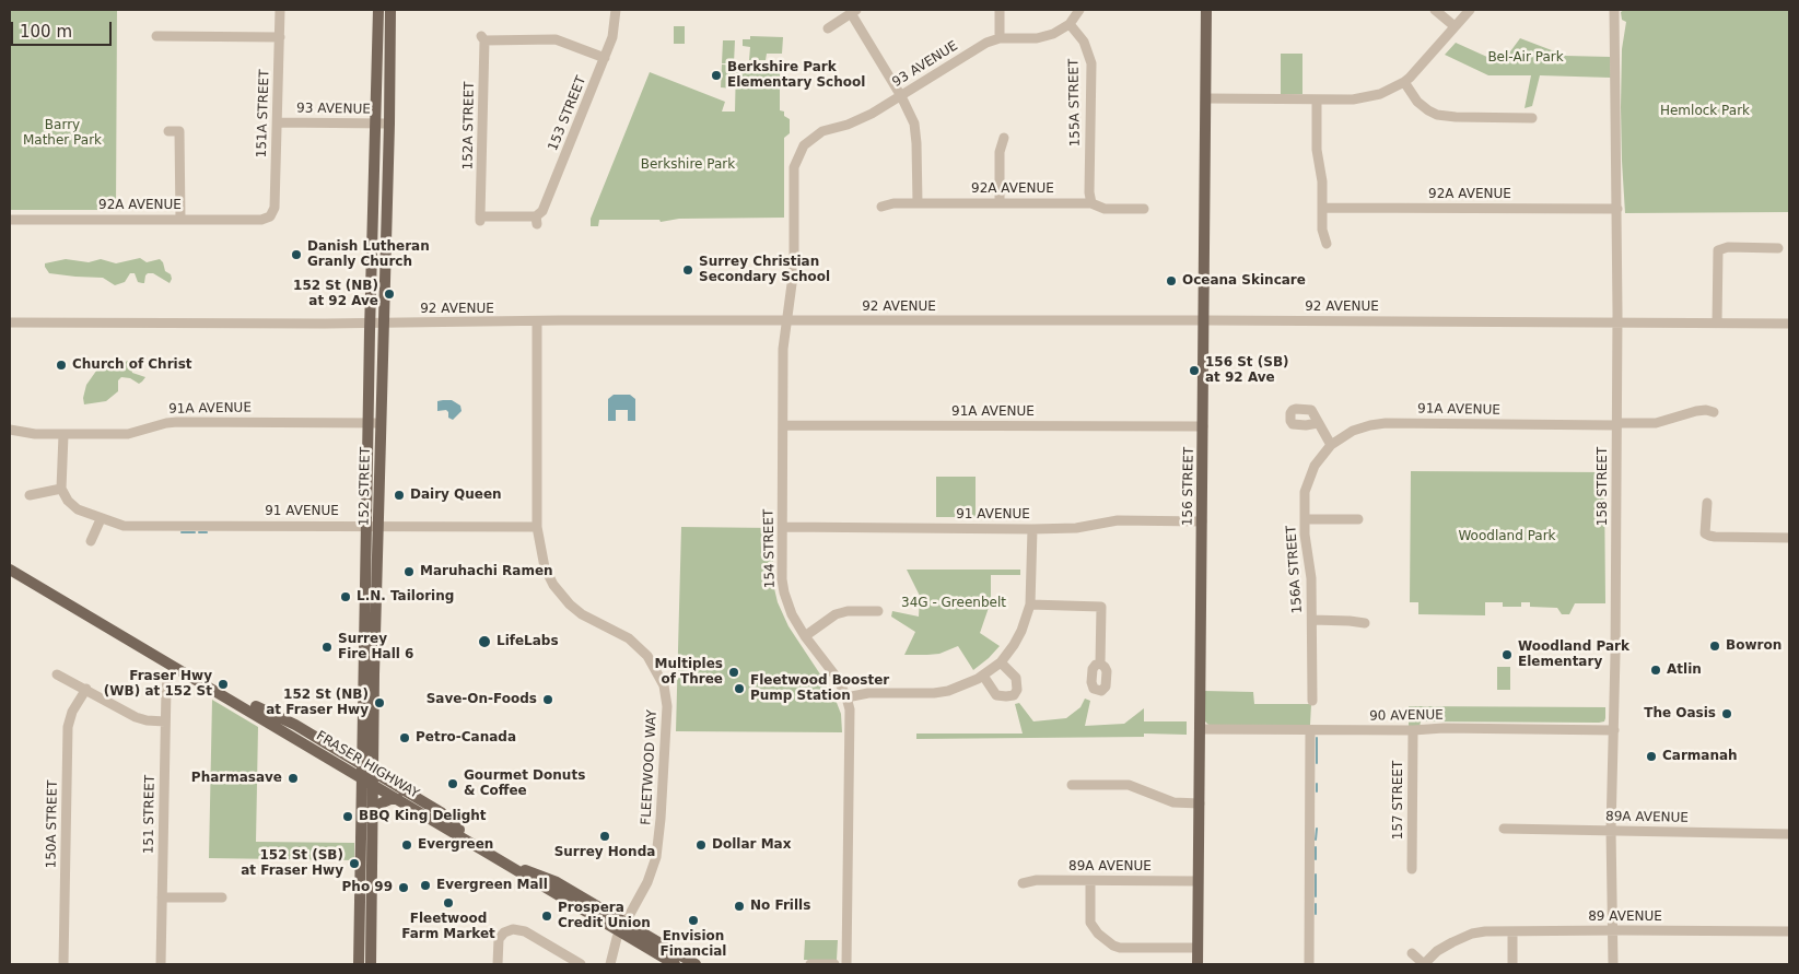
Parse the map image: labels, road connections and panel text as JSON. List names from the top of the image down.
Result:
{
  "streets": {
    "main road": ["152 STREET", "156 STREET", "FRASER HIGHWAY"],
    "street": [
      "93 AVENUE",
      "155A STREET",
      "151A STREET",
      "153 STREET",
      "152A STREET",
      "92A AVENUE",
      "92 AVENUE",
      "91A AVENUE",
      "158 STREET",
      "91 AVENUE",
      "154 STREET",
      "156A STREET",
      "90 AVENUE",
      "FLEETWOOD WAY",
      "157 STREET",
      "151 STREET",
      "89A AVENUE",
      "150A STREET",
      "89 AVENUE"
    ]
  },
  "crossings": [
    ["93 AVENUE", "155A STREET"],
    ["93 AVENUE", "151A STREET"],
    ["93 AVENUE", "152 STREET"],
    ["93 AVENUE", "154 STREET"],
    ["155A STREET", "92A AVENUE"],
    ["151A STREET", "92A AVENUE"],
    ["153 STREET", "152A STREET"],
    ["92A AVENUE", "158 STREET"],
    ["92 AVENUE", "152 STREET"],
    ["92 AVENUE", "156 STREET"],
    ["92 AVENUE", "158 STREET"],
    ["92 AVENUE", "154 STREET"],
    ["92 AVENUE", "FLEETWOOD WAY"],
    ["91A AVENUE", "152 STREET"],
    ["91A AVENUE", "156 STREET"],
    ["91A AVENUE", "158 STREET"],
    ["91A AVENUE", "154 STREET"],
    ["91A AVENUE", "156A STREET"],
    ["152 STREET", "91 AVENUE"],
    ["152 STREET", "FRASER HIGHWAY"],
    ["156 STREET", "91 AVENUE"],
    ["156 STREET", "90 AVENUE"],
    ["156 STREET", "89A AVENUE"],
    ["158 STREET", "90 AVENUE"],
    ["158 STREET", "89A AVENUE"],
    ["158 STREET", "89 AVENUE"],
    ["91 AVENUE", "154 STREET"],
    ["91 AVENUE", "FLEETWOOD WAY"],
    ["90 AVENUE", "157 STREET"],
    ["FRASER HIGHWAY", "FLEETWOOD WAY"],
    ["FRASER HIGHWAY", "151 STREET"]
  ],
  "parks": [
    "Bel-Air Park",
    "Hemlock Park",
    "Barry Mather Park",
    "Berkshire Park",
    "Woodland Park",
    "34G - Greenbelt"
  ],
  "places": [
    "Berkshire Park Elementary School",
    "Danish Lutheran Granly Church",
    "Surrey Christian Secondary School",
    "Oceana Skincare",
    "152 St (NB) at 92 Ave",
    "Church of Christ",
    "156 St (SB) at 92 Ave",
    "Dairy Queen",
    "Maruhachi Ramen",
    "L.N. Tailoring",
    "LifeLabs",
    "Bowron",
    "Surrey Fire Hall 6",
    "Woodland Park Elementary",
    "Atlin",
    "Multiples of Three",
    "Fraser Hwy (WB) at 152 St",
    "Fleetwood Booster Pump Station",
    "Save-On-Foods",
    "152 St (NB) at Fraser Hwy",
    "The Oasis",
    "Petro-Canada",
    "Carmanah",
    "Pharmasave",
    "Gourmet Donuts & Coffee",
    "BBQ King Delight",
    "Surrey Honda",
    "Evergreen",
    "Dollar Max",
    "152 St (SB) at Fraser Hwy",
    "Evergreen Mall",
    "Pho 99",
    "Fleetwood Farm Market",
    "No Frills",
    "Prospera Credit Union",
    "Envision Financial"
  ],
  "scale_bar": "100 m"
}
